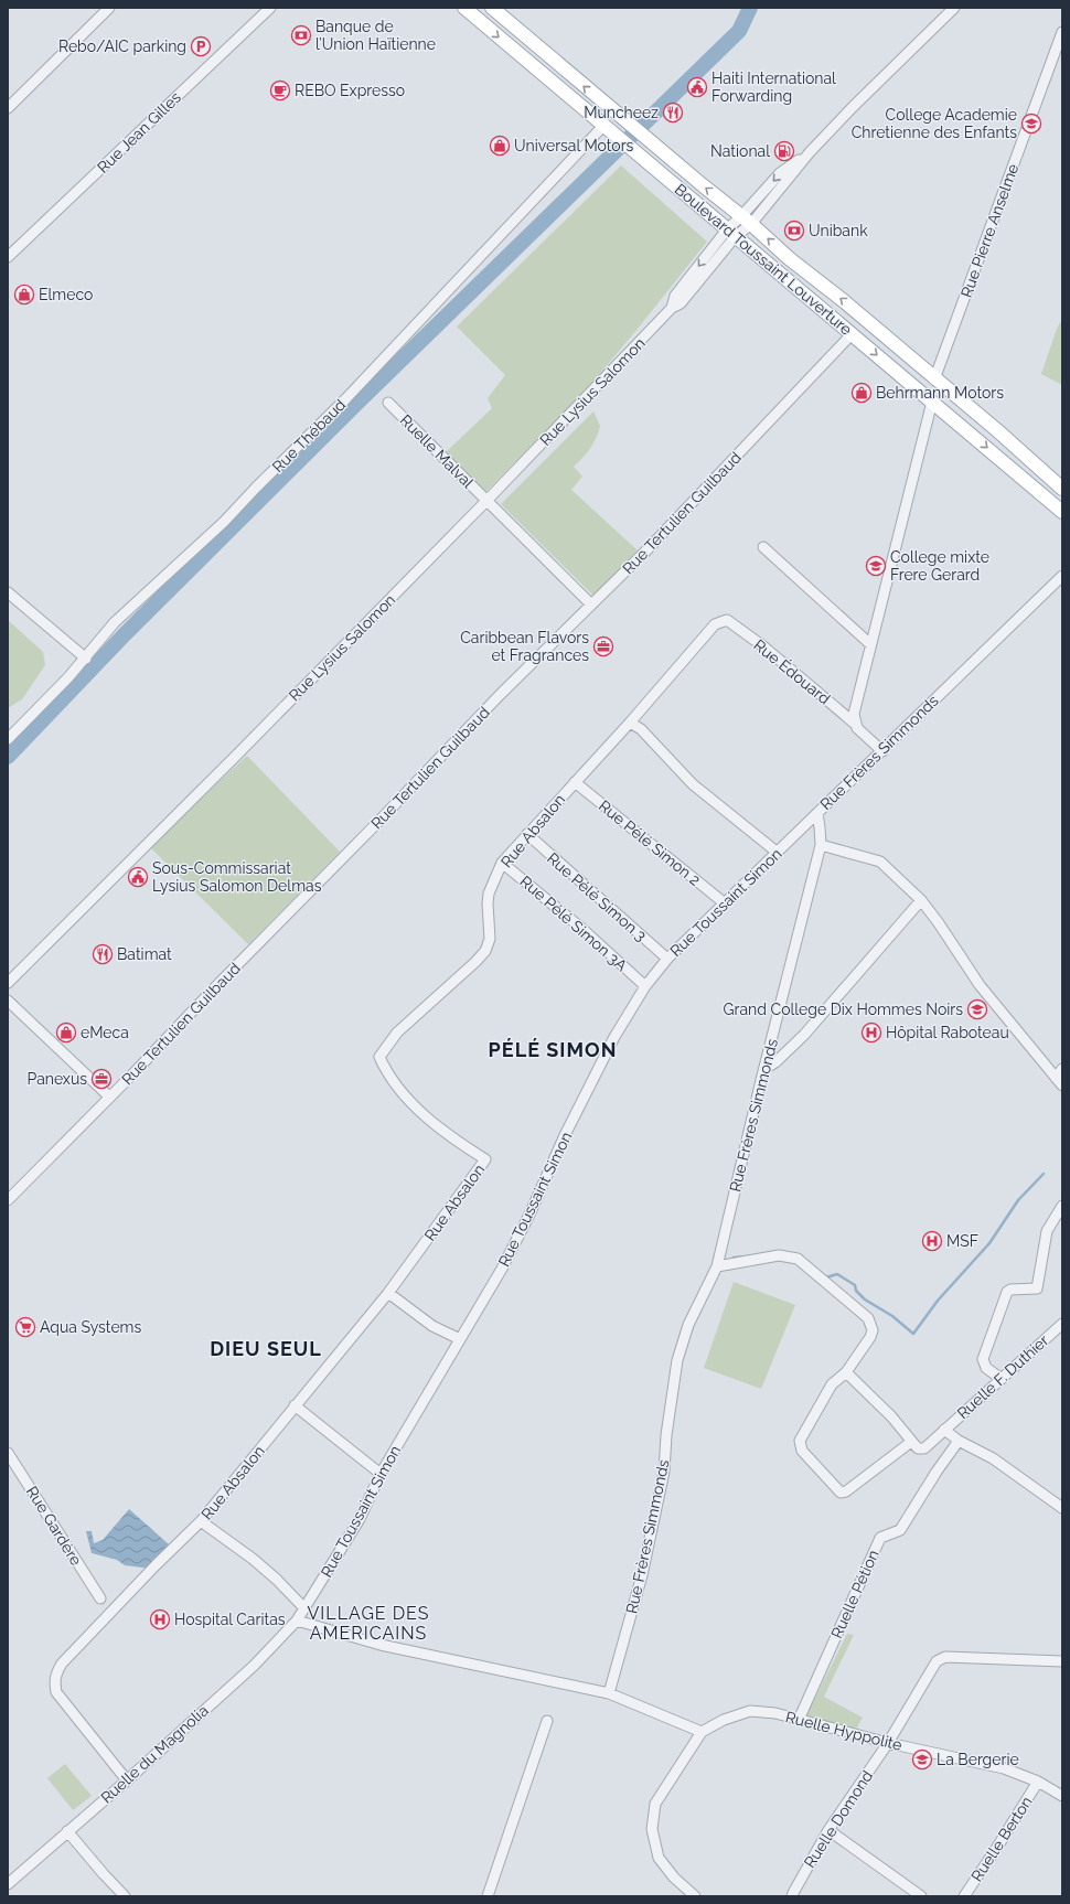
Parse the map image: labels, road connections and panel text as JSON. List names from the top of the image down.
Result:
{
  "streets": {
    "main road": ["Boulevard Toussaint Louverture"],
    "street": [
      "Rue Jean Gilles",
      "Rue Pierre Anselme",
      "Rue Lysius Salomon",
      "Rue Thébaud",
      "Ruelle Malval",
      "Rue Tertulien Guilbaud",
      "Rue Édouard",
      "Rue Frères Simmonds",
      "Rue Absalon",
      "Rue Pélé Simon 2",
      "Rue Pélé Simon 3",
      "Rue Toussaint Simon",
      "Rue Pélé Simon 3A",
      "Ruelle F. Duthier",
      "Rue Gardère",
      "Ruelle Pétion",
      "Ruelle Hyppolite",
      "Ruelle du Magnolia",
      "Ruelle Domond",
      "Ruelle Berton"
    ]
  },
  "crossings": [
    ["Rue Pierre Anselme", "Boulevard Toussaint Louverture"],
    ["Boulevard Toussaint Louverture", "Rue Lysius Salomon"],
    ["Boulevard Toussaint Louverture", "Rue Thébaud"],
    ["Boulevard Toussaint Louverture", "Rue Tertulien Guilbaud"],
    ["Rue Lysius Salomon", "Ruelle Malval"],
    ["Ruelle Malval", "Rue Tertulien Guilbaud"],
    ["Rue Édouard", "Rue Frères Simmonds"],
    ["Rue Édouard", "Rue Absalon"],
    ["Rue Frères Simmonds", "Rue Toussaint Simon"],
    ["Rue Absalon", "Rue Pélé Simon 2"],
    ["Rue Absalon", "Rue Pélé Simon 3"],
    ["Rue Absalon", "Rue Pélé Simon 3A"],
    ["Rue Absalon", "Ruelle du Magnolia"],
    ["Rue Pélé Simon 2", "Rue Toussaint Simon"],
    ["Rue Pélé Simon 3", "Rue Toussaint Simon"],
    ["Rue Toussaint Simon", "Rue Pélé Simon 3A"],
    ["Rue Toussaint Simon", "Ruelle du Magnolia"],
    ["Ruelle Pétion", "Ruelle Hyppolite"],
    ["Ruelle Hyppolite", "Ruelle Domond"],
    ["Ruelle Hyppolite", "Ruelle Berton"]
  ],
  "districts": ["PÉLÉ SIMON", "DIEU SEUL", "VILLAGE DES AMERICAINS"],
  "places": {
    "bank": ["Banque de l’Union Haïtienne", "Unibank"],
    "parking": ["Rebo/AIC parking"],
    "public building": ["Haiti International Forwarding", "Sous-Commissariat Lysius Salomon Delmas"],
    "cafe": ["REBO Expresso"],
    "restaurant": ["Muncheez", "Batimat"],
    "school or university": [
      "College Academie Chretienne des Enfants",
      "College mixte Frere Gerard",
      "Grand College Dix Hommes Noirs",
      "La Bergerie"
    ],
    "shop": [
      "Universal Motors",
      "Elmeco",
      "Behrmann Motors",
      "eMeca"
    ],
    "fuel station": ["National"],
    "office": ["Caribbean Flavors et Fragrances", "Panexus"],
    "hospital": ["Hôpital Raboteau", "MSF", "Hospital Caritas"],
    "supermarket": ["Aqua Systems"]
  }
}
